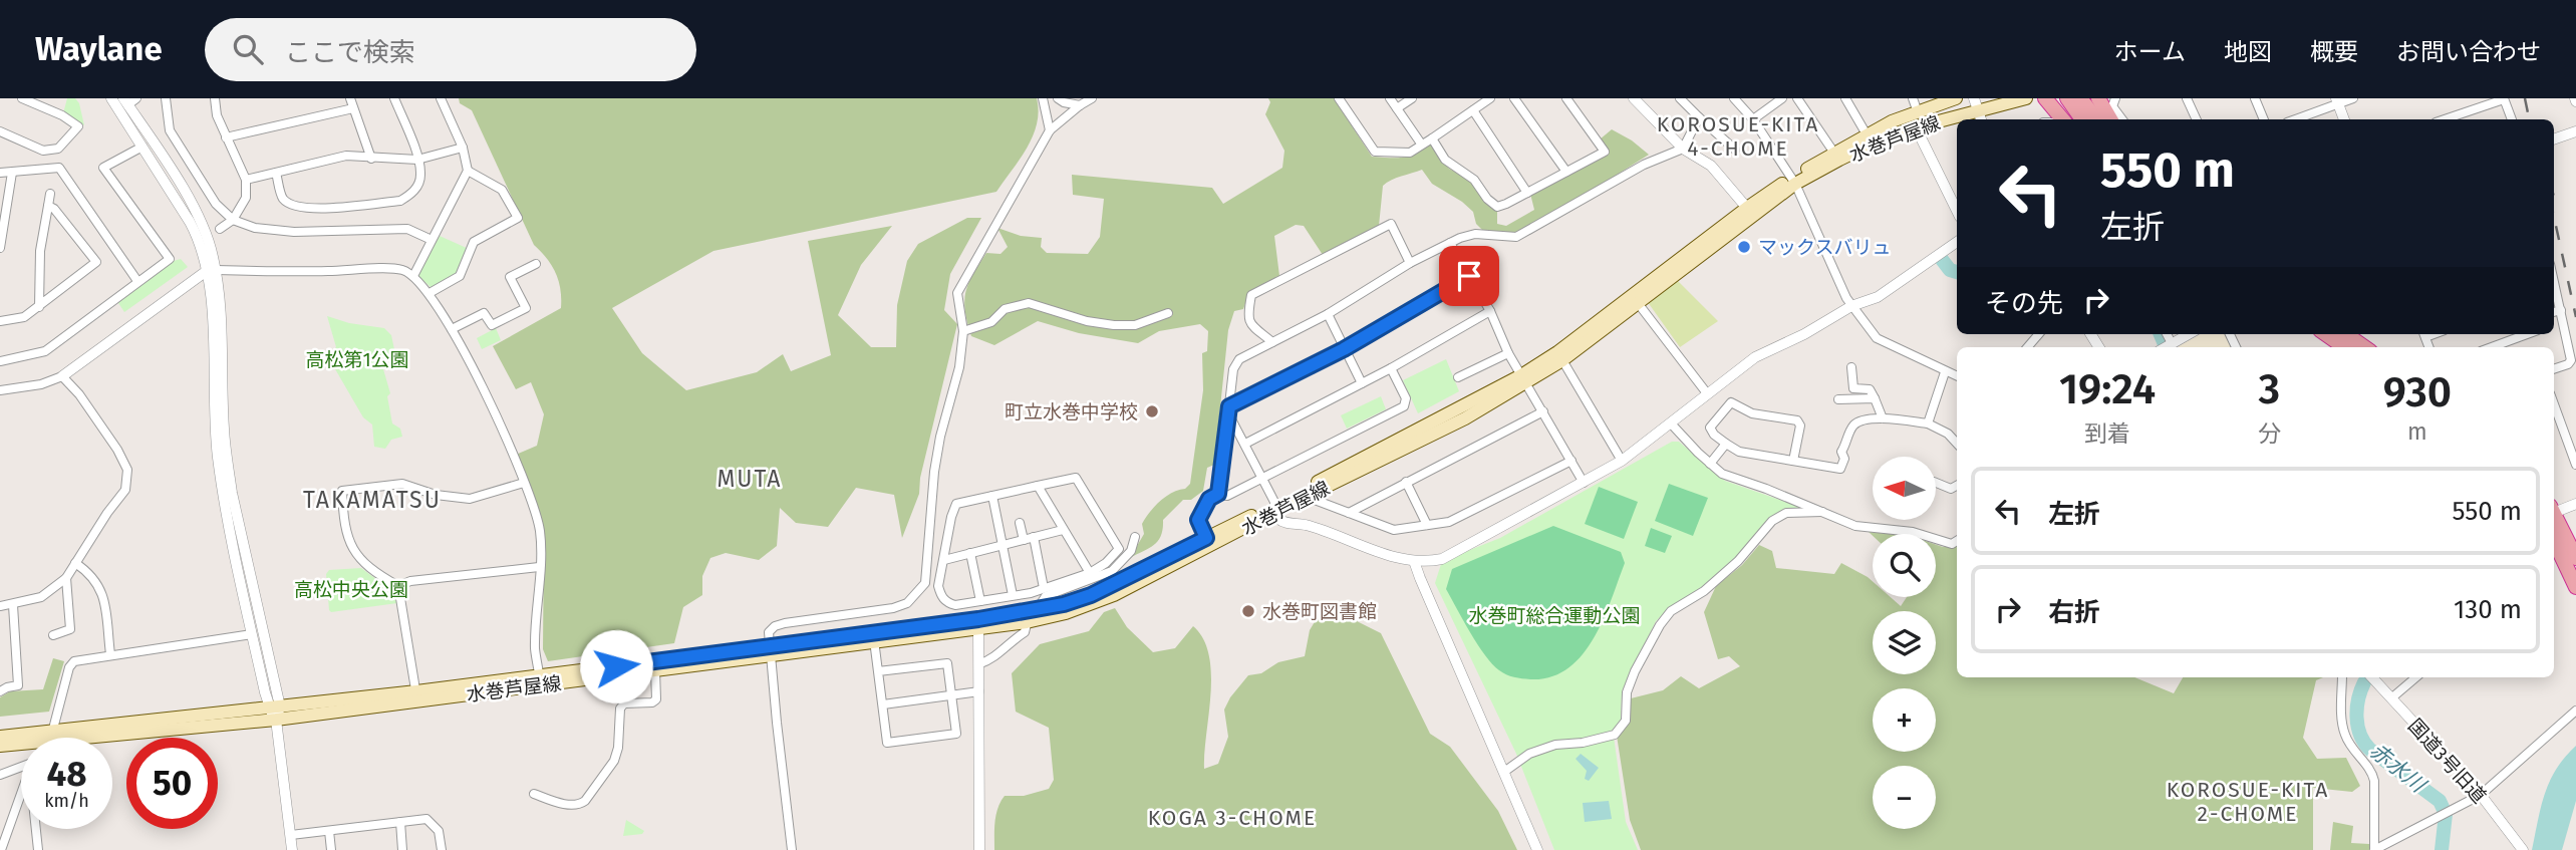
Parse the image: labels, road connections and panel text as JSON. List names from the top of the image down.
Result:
{
  "streets": {
    "main road": ["水巻芦屋線"],
    "street": ["国道3号旧道"]
  },
  "districts": [
    "KOROSUE-KITA 4-CHOME",
    "MUTA",
    "TAKAMATSU",
    "KOROSUE-KITA 2-CHOME",
    "KOGA 3-CHOME"
  ],
  "water": ["赤水川"],
  "parks": ["高松第1公園", "高松中央公園", "水巻町総合運動公園"],
  "places": ["マックスバリュ", "町立水巻中学校", "水巻町図書館"],
  "north": "left",
  "page": {
    "header": "Waylane",
    "search": "ここで検索",
    "nav": [
      "ホーム",
      "地図",
      "概要",
      "お問い合わせ"
    ],
    "turn": ["550 m", "左折"],
    "then": "その先",
    "eta": [
      "19:24",
      "到着",
      "3",
      "分",
      "930",
      "m"
    ],
    "map_buttons": ["+", "−"],
    "list": [
      {
        "name": "左折",
        "value": "550 m"
      },
      {
        "name": "右折",
        "value": "130 m"
      }
    ],
    "speed": "48 km/h",
    "limit": "50"
  }
}
